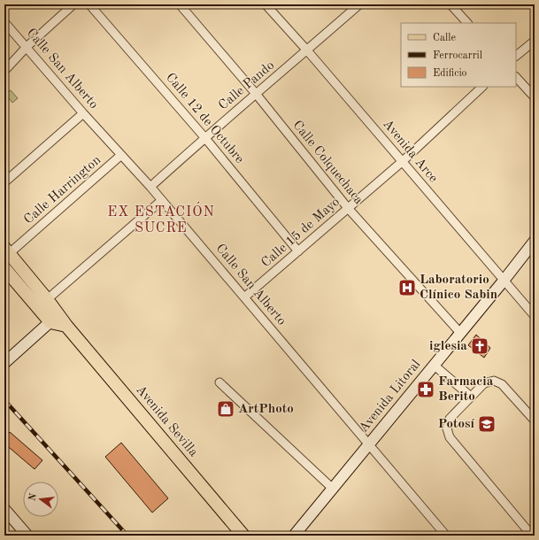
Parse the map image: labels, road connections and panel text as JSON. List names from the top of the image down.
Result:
{
  "streets": {
    "main road": ["Avenida Litoral", "Avenida Sevilla"],
    "street": [
      "Calle San Alberto",
      "Calle Pando",
      "Calle 12 de Octubre",
      "Avenida Arce",
      "Calle Colquechaca",
      "Calle Harrington",
      "Calle 15 de Mayo"
    ]
  },
  "crossings": [
    ["Calle San Alberto", "Calle Pando"],
    ["Calle San Alberto", "Calle Harrington"],
    ["Calle San Alberto", "Calle 15 de Mayo"],
    ["Calle San Alberto", "Avenida Litoral"],
    ["Calle Pando", "Calle 12 de Octubre"],
    ["Calle Pando", "Avenida Arce"],
    ["Calle Pando", "Calle Colquechaca"],
    ["Calle 12 de Octubre", "Calle 15 de Mayo"],
    ["Avenida Arce", "Calle 15 de Mayo"],
    ["Avenida Arce", "Avenida Litoral"],
    ["Calle Colquechaca", "Calle 15 de Mayo"],
    ["Calle Colquechaca", "Avenida Litoral"],
    ["Calle Harrington", "Avenida Sevilla"]
  ],
  "districts": ["EX ESTACIÓN SUCRE"],
  "places": {
    "hospital": ["Laboratorio Clínico Sabin"],
    "church": ["iglesia"],
    "pharmacy": ["Farmacia Berito"],
    "shop": ["ArtPhoto"],
    "school or university": ["Potosí"]
  },
  "legend": ["Calle", "Ferrocarril", "Edificio"],
  "north": "left"
}
